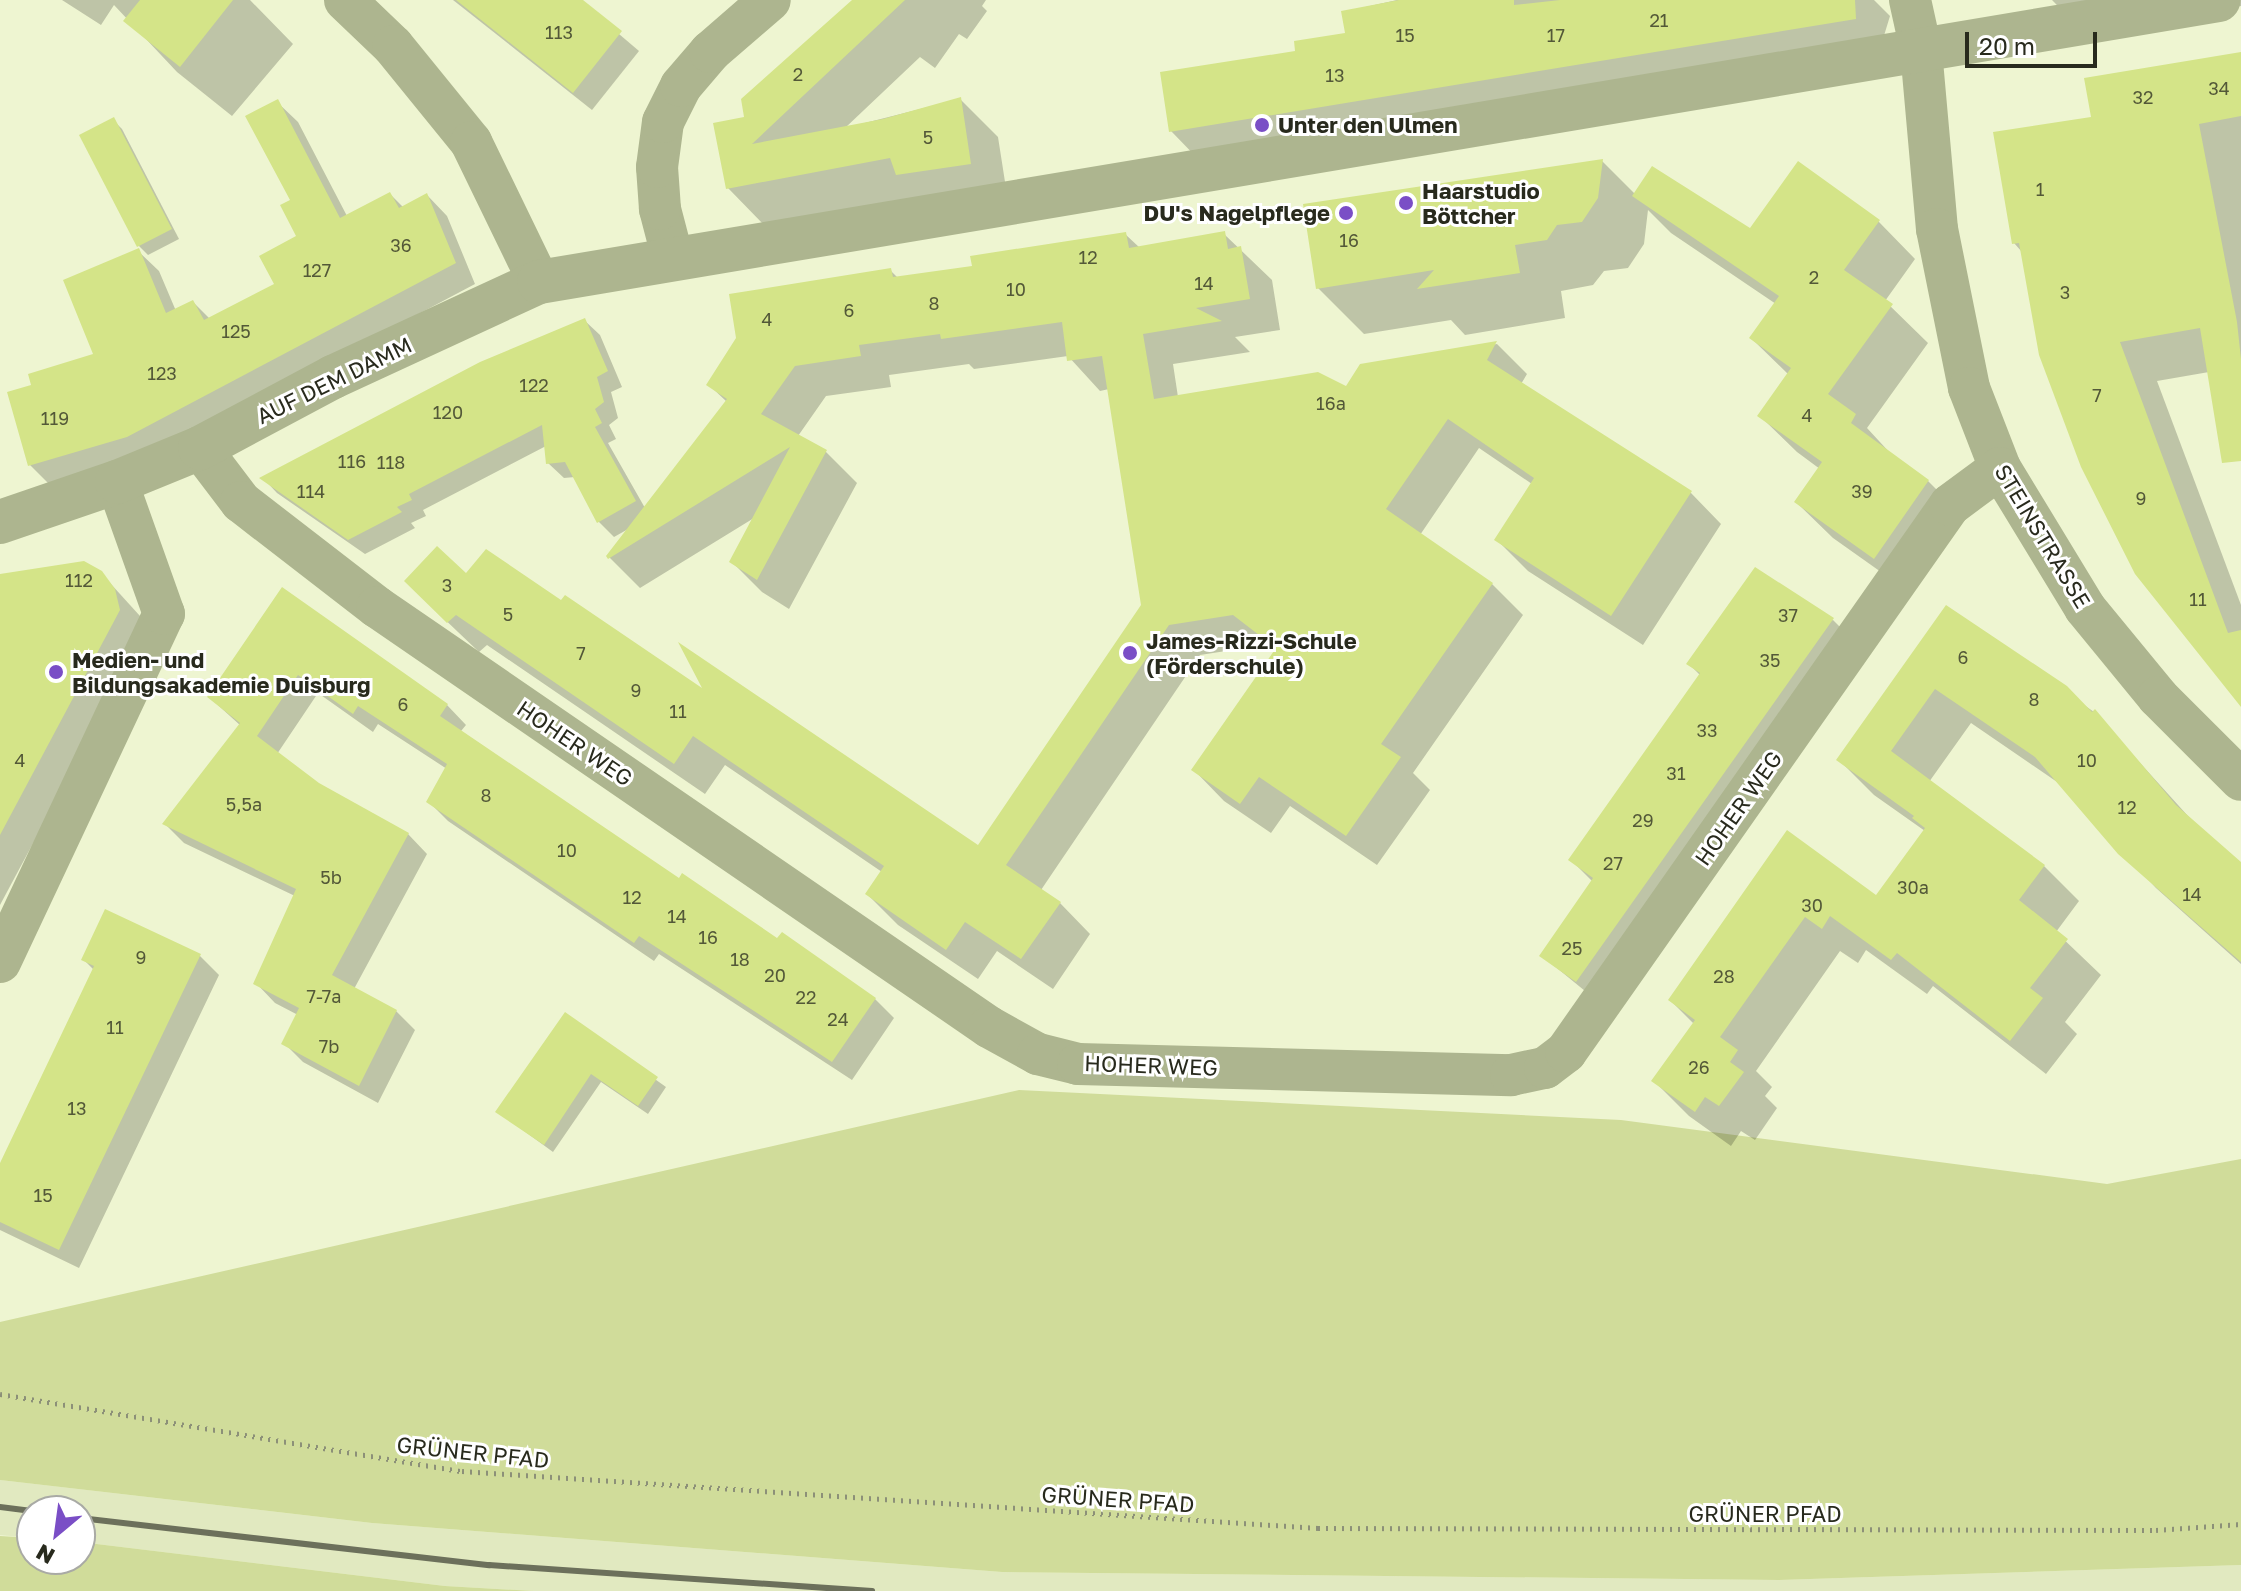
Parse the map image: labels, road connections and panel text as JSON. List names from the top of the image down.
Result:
{
  "streets": {
    "street": ["AUF DEM DAMM", "STEINSTRASSE", "HOHER WEG"],
    "path": ["GRÜNER PFAD"]
  },
  "crossings": [
    ["AUF DEM DAMM", "HOHER WEG"],
    ["STEINSTRASSE", "HOHER WEG"]
  ],
  "places": [
    "Unter den Ulmen",
    "Haarstudio Böttcher",
    "DU's Nagelpflege",
    "James-Rizzi-Schule (Förderschule)",
    "Medien- und Bildungsakademie Duisburg"
  ],
  "house_numbers": [
    "21",
    "113",
    "15",
    "17",
    "2",
    "13",
    "34",
    "32",
    "5",
    "1",
    "16",
    "36",
    "12",
    "127",
    "2",
    "14",
    "10",
    "3",
    "8",
    "6",
    "4",
    "125",
    "123",
    "122",
    "7",
    "16a",
    "120",
    "4",
    "119",
    "116",
    "118",
    "114",
    "39",
    "9",
    "112",
    "3",
    "11",
    "5",
    "37",
    "7",
    "6",
    "35",
    "9",
    "8",
    "6",
    "11",
    "33",
    "4",
    "10",
    "31",
    "8",
    "5,5a",
    "12",
    "29",
    "10",
    "27",
    "5b",
    "30a",
    "14",
    "12",
    "30",
    "14",
    "16",
    "25",
    "9",
    "18",
    "20",
    "28",
    "7-7a",
    "22",
    "24",
    "11",
    "7b",
    "26",
    "13",
    "15"
  ],
  "scale_bar": "20 m",
  "north": "bottom left"
}
